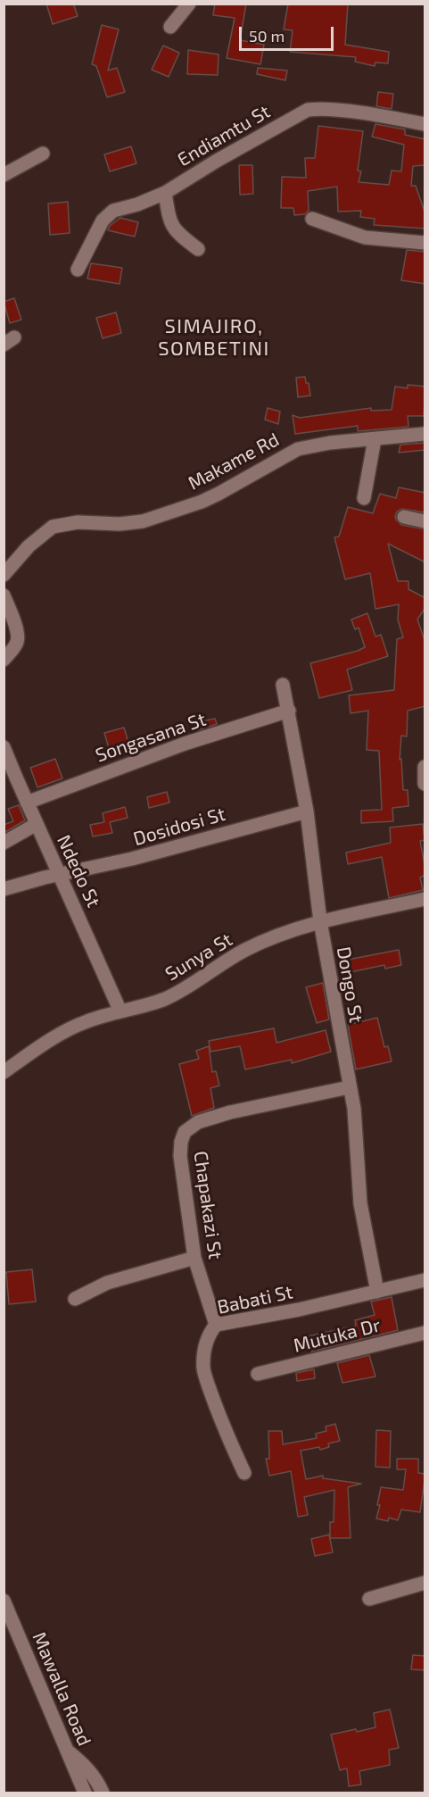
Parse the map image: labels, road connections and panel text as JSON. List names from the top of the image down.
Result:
{
  "streets": {
    "street": [
      "Endiamtu St",
      "Makame Rd",
      "Songasana St",
      "Dosidosi St",
      "Ndedo St",
      "Sunya St",
      "Dongo St",
      "Chapakazi St",
      "Babati St",
      "Mutuka Dr",
      "Mawalla Road"
    ]
  },
  "crossings": [
    ["Songasana St", "Ndedo St"],
    ["Songasana St", "Dongo St"],
    ["Dosidosi St", "Ndedo St"],
    ["Dosidosi St", "Dongo St"],
    ["Ndedo St", "Sunya St"],
    ["Sunya St", "Dongo St"],
    ["Dongo St", "Chapakazi St"],
    ["Dongo St", "Babati St"],
    ["Chapakazi St", "Babati St"]
  ],
  "districts": ["SIMAJIRO, SOMBETINI"],
  "scale_bar": "50 m"
}
